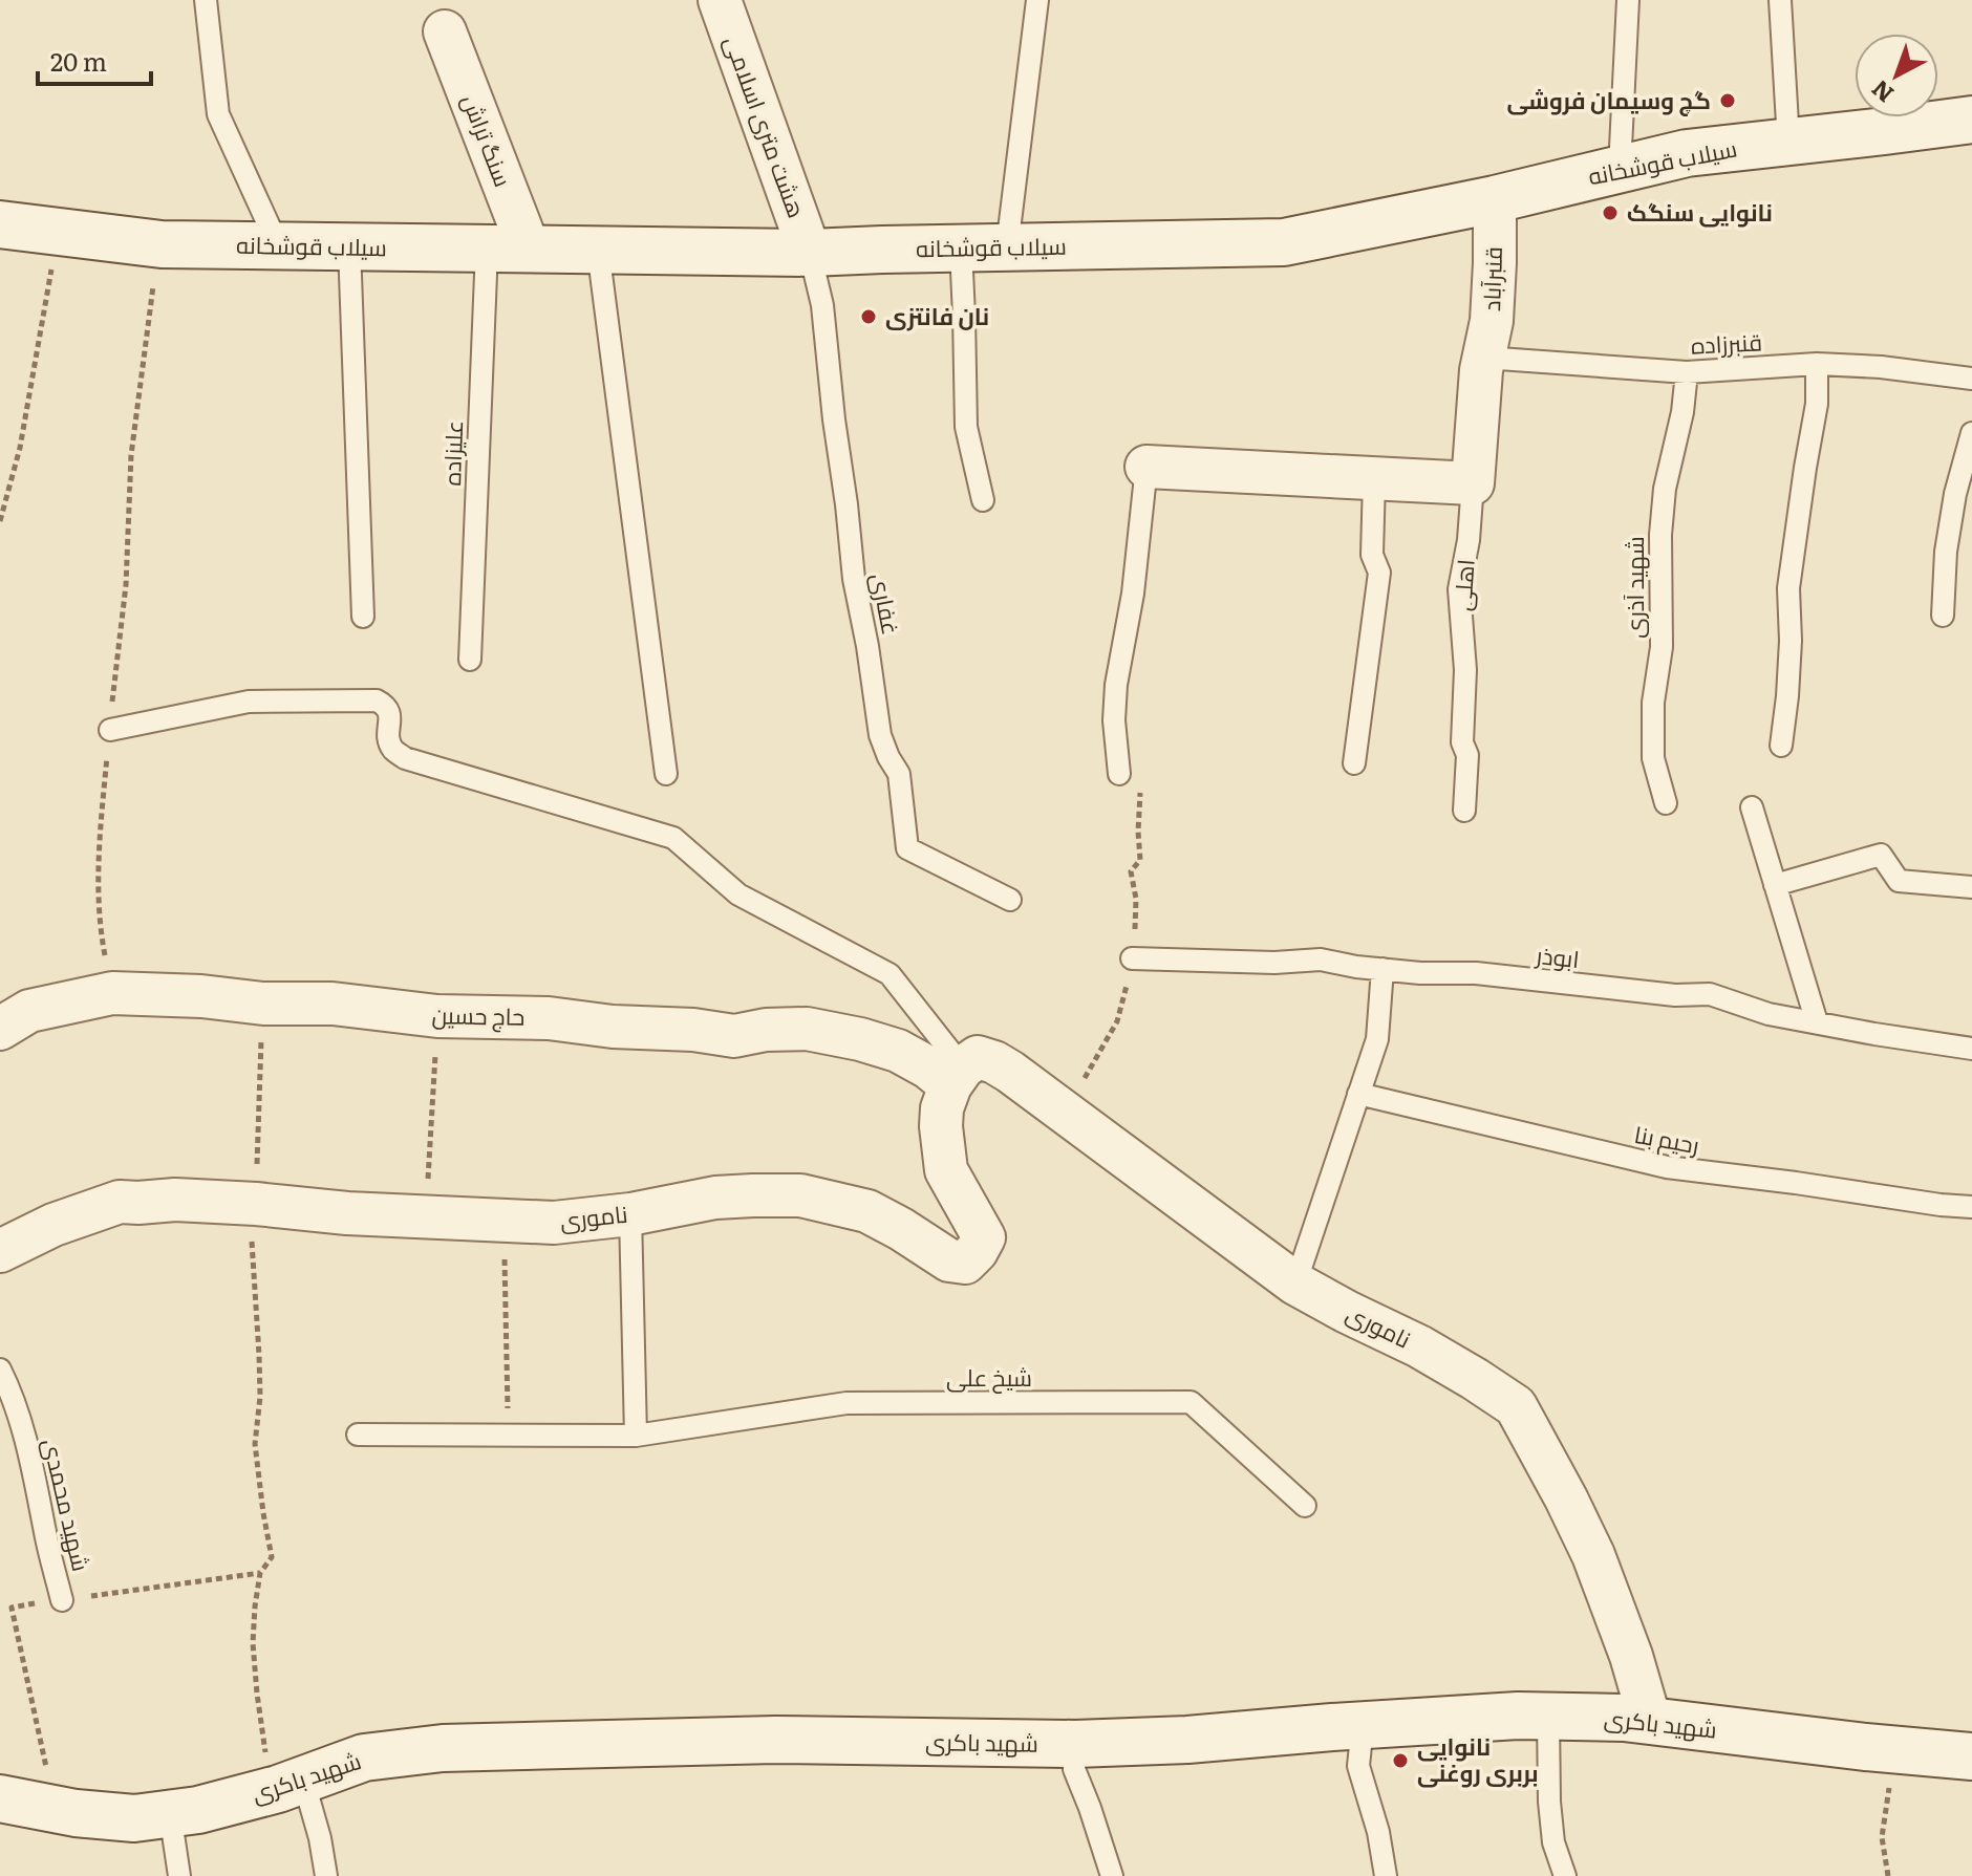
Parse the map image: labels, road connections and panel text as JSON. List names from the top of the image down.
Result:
{
  "streets": {
    "street": [
      "هشت متری اسلامی",
      "سنگ تراش",
      "سیلاب قوشخانه",
      "قنبرآباد",
      "اهلی",
      "حاج حسین",
      "ناموری",
      "شهید باکری"
    ],
    "lane": [
      "قنبرزاده",
      "علیزاده",
      "شهید آذری",
      "غفاری",
      "ابوذر",
      "رحیم بنا",
      "شیخ علی",
      "شهید محمدی"
    ]
  },
  "crossings": [
    ["هشت متری اسلامی", "سیلاب قوشخانه"],
    ["هشت متری اسلامی", "غفاری"],
    ["سنگ تراش", "سیلاب قوشخانه"],
    ["سنگ تراش", "علیزاده"],
    ["سیلاب قوشخانه", "قنبرآباد"],
    ["سیلاب قوشخانه", "علیزاده"],
    ["سیلاب قوشخانه", "غفاری"],
    ["قنبرآباد", "قنبرزاده"],
    ["قنبرآباد", "اهلی"],
    ["قنبرزاده", "اهلی"],
    ["قنبرزاده", "شهید آذری"],
    ["حاج حسین", "ناموری"],
    ["ناموری", "شهید باکری"],
    ["شهید محمدی", "شهید باکری"]
  ],
  "places": [
    "گچ وسیمان فروشی",
    "نانوایی سنگک",
    "نان فانتزی",
    "نانوایی بربری روغنی"
  ],
  "scale_bar": "20 m",
  "north": "bottom left"
}
